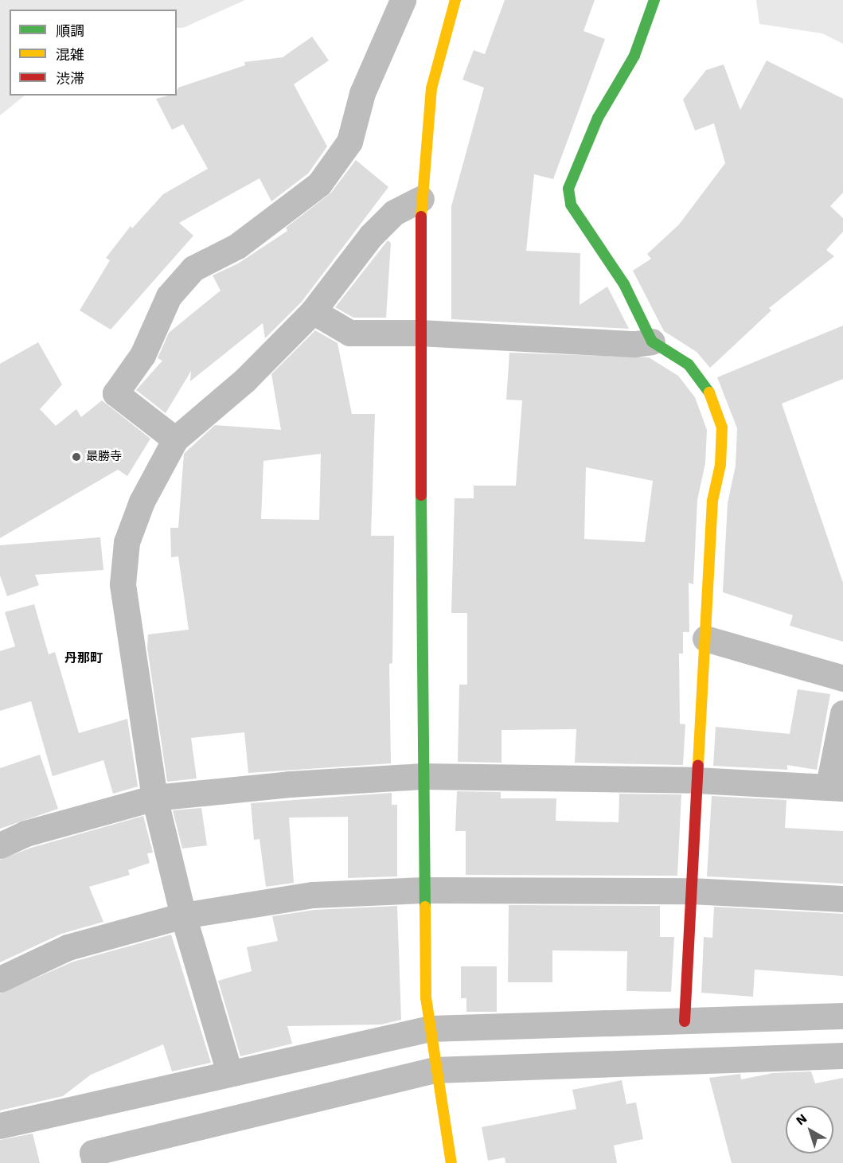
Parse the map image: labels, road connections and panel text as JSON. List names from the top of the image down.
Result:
{
  "districts": ["丹那町"],
  "places": ["最勝寺"],
  "legend": ["順調", "混雑", "渋滞"],
  "north": "top left"
}
